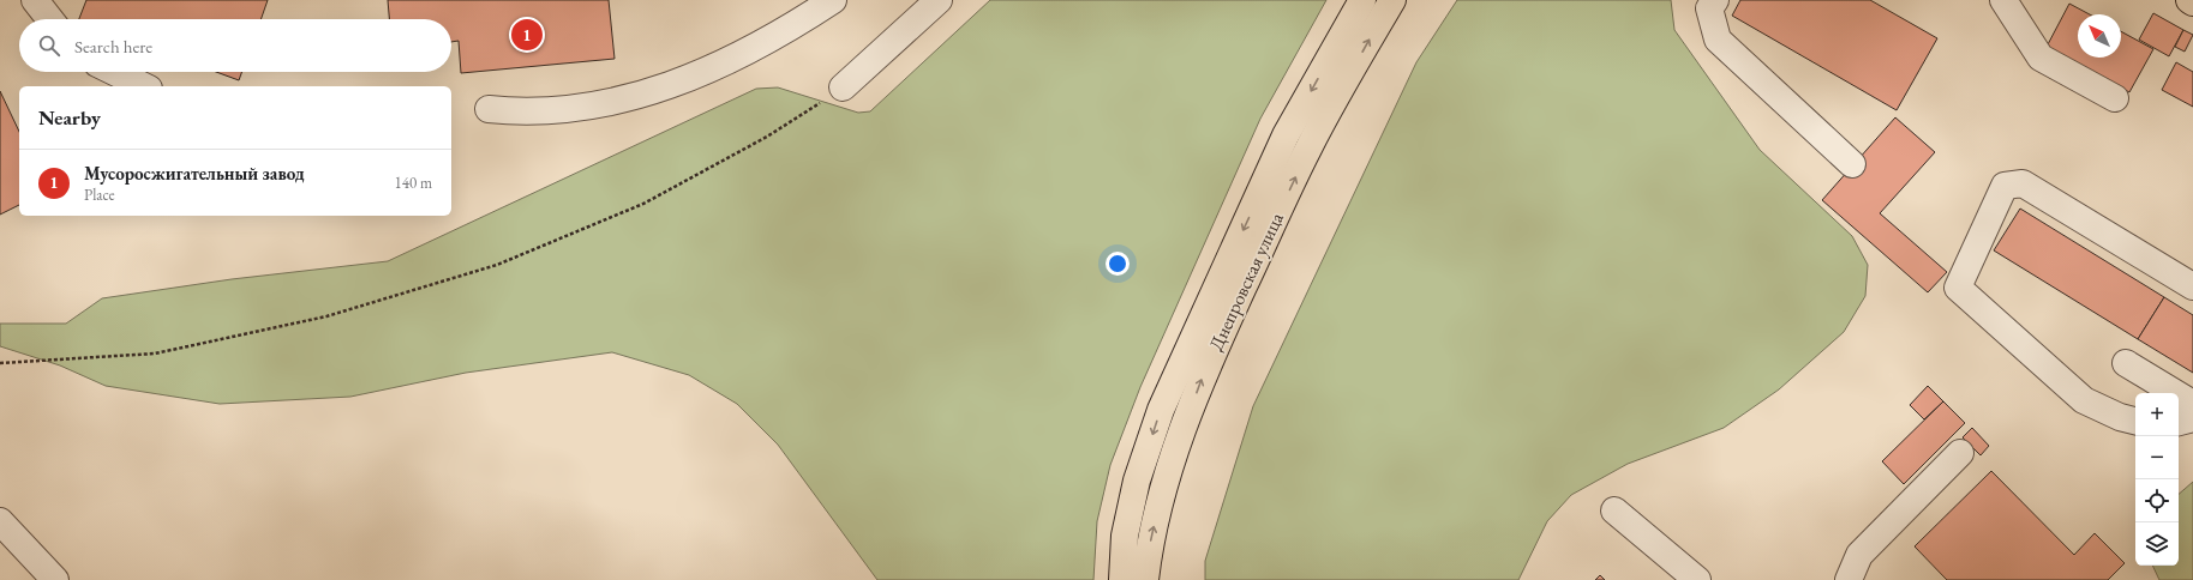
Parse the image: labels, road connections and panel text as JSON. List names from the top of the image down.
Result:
{
  "streets": {
    "main road": ["Днепровская улица"]
  },
  "north": "top left",
  "page": {
    "pins": "1",
    "search": "Search here",
    "heading": "Nearby",
    "list": [
      {
        "mark": "1",
        "name": "Мусоросжигательный завод",
        "note": "Place",
        "value": "140 m"
      }
    ],
    "map_buttons": ["+", "−"]
  }
}
